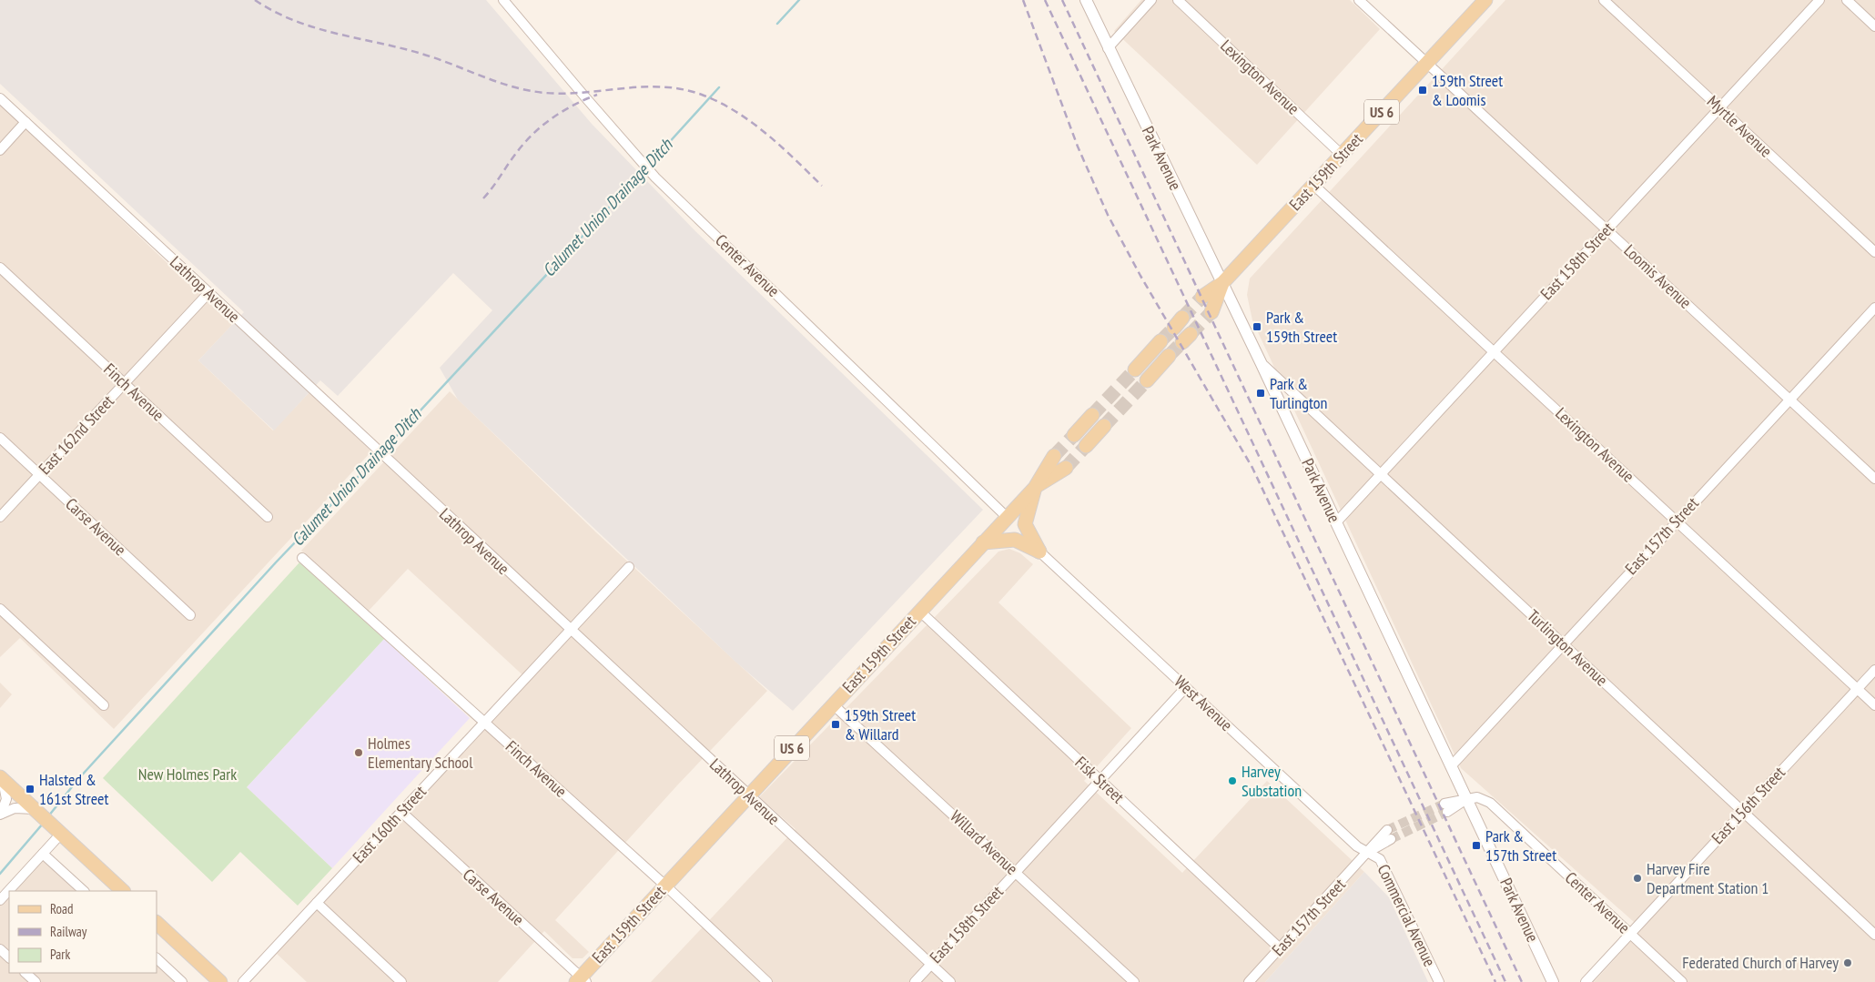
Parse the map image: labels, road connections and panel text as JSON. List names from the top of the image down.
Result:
{
  "streets": {
    "main road": ["US 6", "East 159th Street"],
    "street": [
      "Lexington Avenue",
      "Myrtle Avenue",
      "Park Avenue",
      "East 158th Street",
      "Center Avenue",
      "Loomis Avenue",
      "Lathrop Avenue",
      "Finch Avenue",
      "East 162nd Street",
      "Carse Avenue",
      "East 157th Street",
      "Turlington Avenue",
      "West Avenue",
      "Fisk Street",
      "East 156th Street",
      "East 160th Street",
      "Willard Avenue",
      "Commercial Avenue"
    ]
  },
  "crossings": [
    ["Lexington Avenue", "East 159th Street"],
    ["Lexington Avenue", "East 158th Street"],
    ["Lexington Avenue", "East 157th Street"],
    ["Lexington Avenue", "East 156th Street"],
    ["Myrtle Avenue", "East 158th Street"],
    ["Park Avenue", "East 159th Street"],
    ["Park Avenue", "East 158th Street"],
    ["Park Avenue", "Center Avenue"],
    ["Park Avenue", "East 157th Street"],
    ["Park Avenue", "Turlington Avenue"],
    ["East 159th Street", "Center Avenue"],
    ["East 159th Street", "Loomis Avenue"],
    ["East 159th Street", "Lathrop Avenue"],
    ["East 159th Street", "Finch Avenue"],
    ["East 159th Street", "Carse Avenue"],
    ["East 159th Street", "Fisk Street"],
    ["East 159th Street", "Willard Avenue"],
    ["East 158th Street", "Loomis Avenue"],
    ["East 158th Street", "Lathrop Avenue"],
    ["East 158th Street", "Turlington Avenue"],
    ["East 158th Street", "West Avenue"],
    ["East 158th Street", "Fisk Street"],
    ["East 158th Street", "Willard Avenue"],
    ["Center Avenue", "East 156th Street"],
    ["Loomis Avenue", "East 157th Street"],
    ["Lathrop Avenue", "East 162nd Street"],
    ["Lathrop Avenue", "East 160th Street"],
    ["Finch Avenue", "East 162nd Street"],
    ["Finch Avenue", "East 160th Street"],
    ["East 162nd Street", "Carse Avenue"],
    ["Carse Avenue", "East 160th Street"],
    ["East 157th Street", "Turlington Avenue"],
    ["East 157th Street", "West Avenue"],
    ["East 157th Street", "Fisk Street"],
    ["East 157th Street", "Commercial Avenue"],
    ["Turlington Avenue", "East 156th Street"],
    ["West Avenue", "Commercial Avenue"]
  ],
  "water": ["Calumet Union Drainage Ditch"],
  "parks": ["New Holmes Park"],
  "places": {
    "transit": [
      "159th Street & Loomis",
      "Park & 159th Street",
      "Park & Turlington",
      "159th Street & Willard",
      "Halsted & 161st Street",
      "Park & 157th Street"
    ],
    "other": [
      "Holmes Elementary School",
      "Harvey Substation",
      "Harvey Fire Department Station 1",
      "Federated Church of Harvey"
    ]
  },
  "legend": ["Road", "Railway", "Park"]
}
